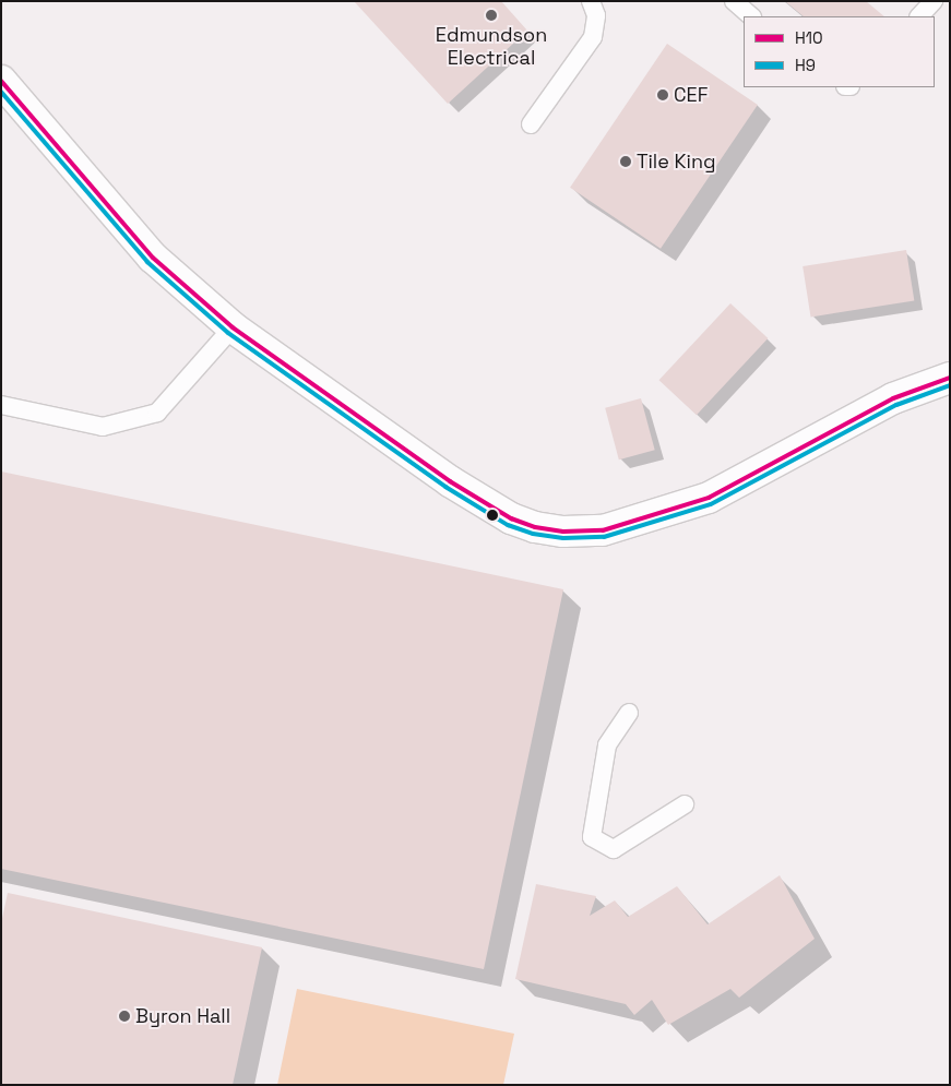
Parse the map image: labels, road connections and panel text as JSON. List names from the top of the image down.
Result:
{
  "places": [
    "Edmundson Electrical",
    "CEF",
    "Tile King",
    "Byron Hall"
  ],
  "lines": ["transit line H10", "transit line H9"],
  "legend": ["H10", "H9"]
}
